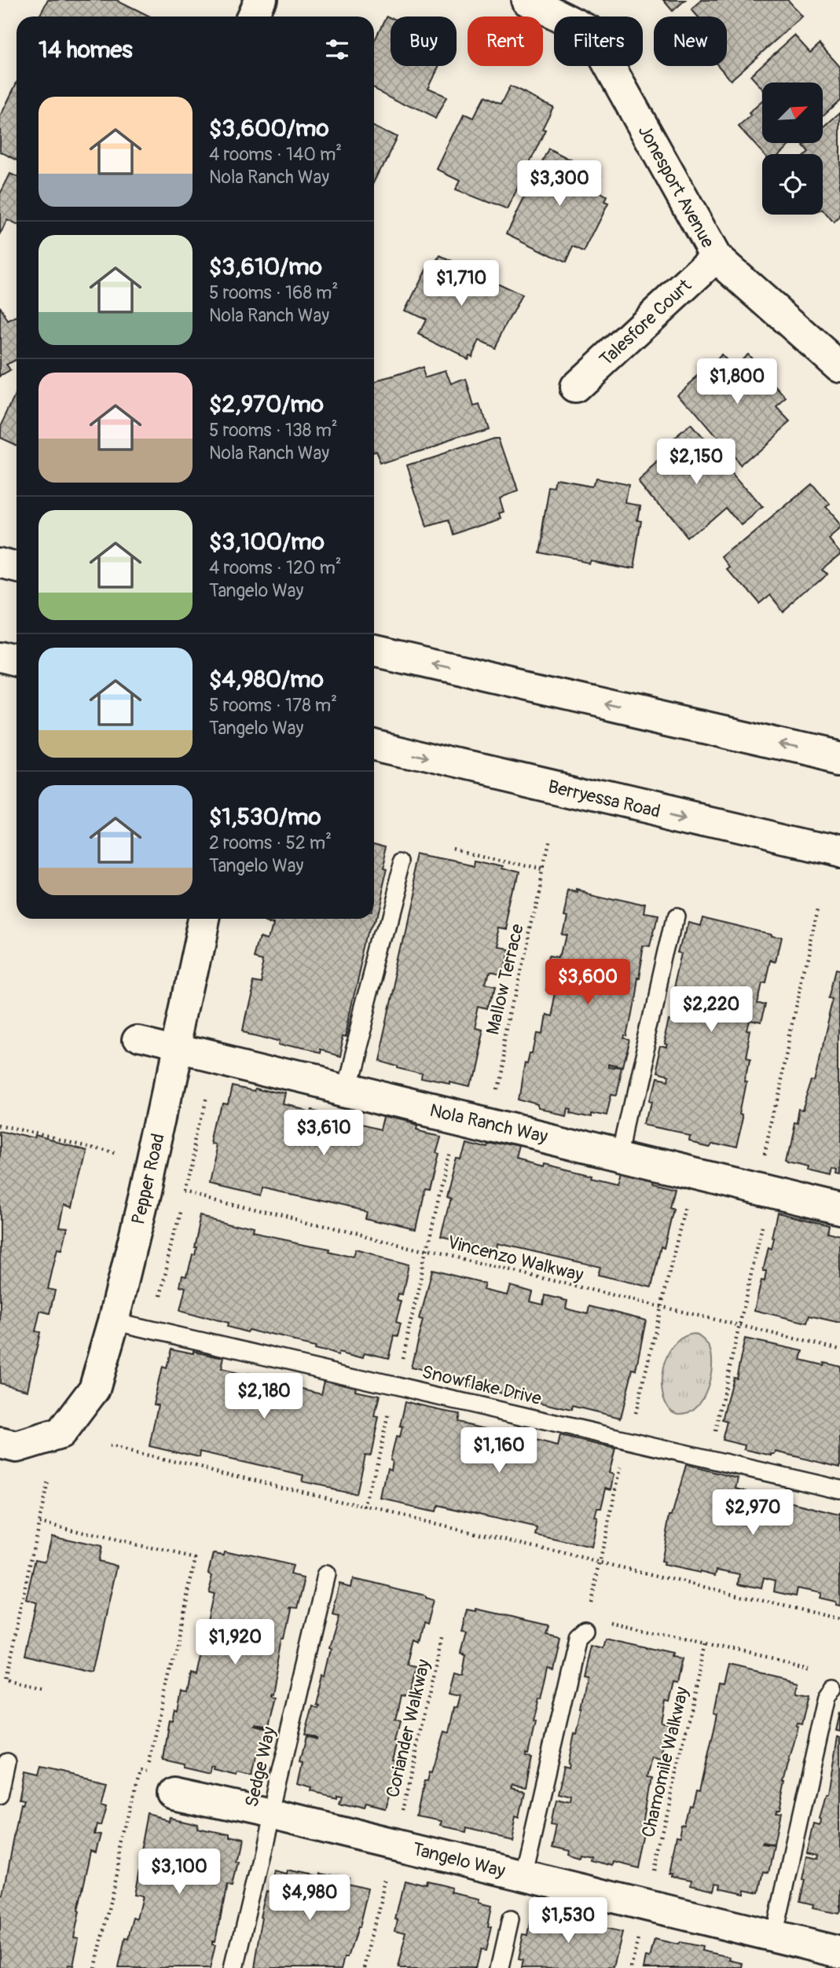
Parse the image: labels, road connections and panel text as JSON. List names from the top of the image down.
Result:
{
  "streets": {
    "street": [
      "Jonesport Avenue",
      "Talesfore Court",
      "Berryessa Road",
      "Nola Ranch Way",
      "Pepper Road",
      "Tangelo Way"
    ],
    "lane": ["Snowflake Drive", "Sedge Way"],
    "path": [
      "Mallow Terrace",
      "Vincenzo Walkway",
      "Coriander Walkway",
      "Chamomile Walkway"
    ]
  },
  "crossings": [
    ["Jonesport Avenue", "Talesfore Court"],
    ["Mallow Terrace", "Nola Ranch Way"],
    ["Nola Ranch Way", "Pepper Road"],
    ["Pepper Road", "Snowflake Drive"],
    ["Sedge Way", "Tangelo Way"]
  ],
  "north": "top right",
  "page": {
    "chip": [
      "Buy",
      "Rent",
      "Filters",
      "New"
    ],
    "heading": "14 homes",
    "list": [
      {
        "name": "$3,600/mo",
        "note": "4 rooms · 140 m² · Nola Ranch Way"
      },
      {
        "name": "$3,610/mo",
        "note": "5 rooms · 168 m² · Nola Ranch Way"
      },
      {
        "name": "$2,970/mo",
        "note": "5 rooms · 138 m² · Nola Ranch Way"
      },
      {
        "name": "$3,100/mo",
        "note": "4 rooms · 120 m² · Tangelo Way"
      },
      {
        "name": "$4,980/mo",
        "note": "5 rooms · 178 m² · Tangelo Way"
      },
      {
        "name": "$1,530/mo",
        "note": "2 rooms · 52 m² · Tangelo Way"
      }
    ],
    "price": [
      "$3,300",
      "$1,710",
      "$1,800",
      "$2,150",
      "$3,600",
      "$2,220",
      "$3,610",
      "$2,180",
      "$1,160",
      "$2,970",
      "$1,920",
      "$3,100",
      "$4,980",
      "$1,530"
    ]
  }
}
